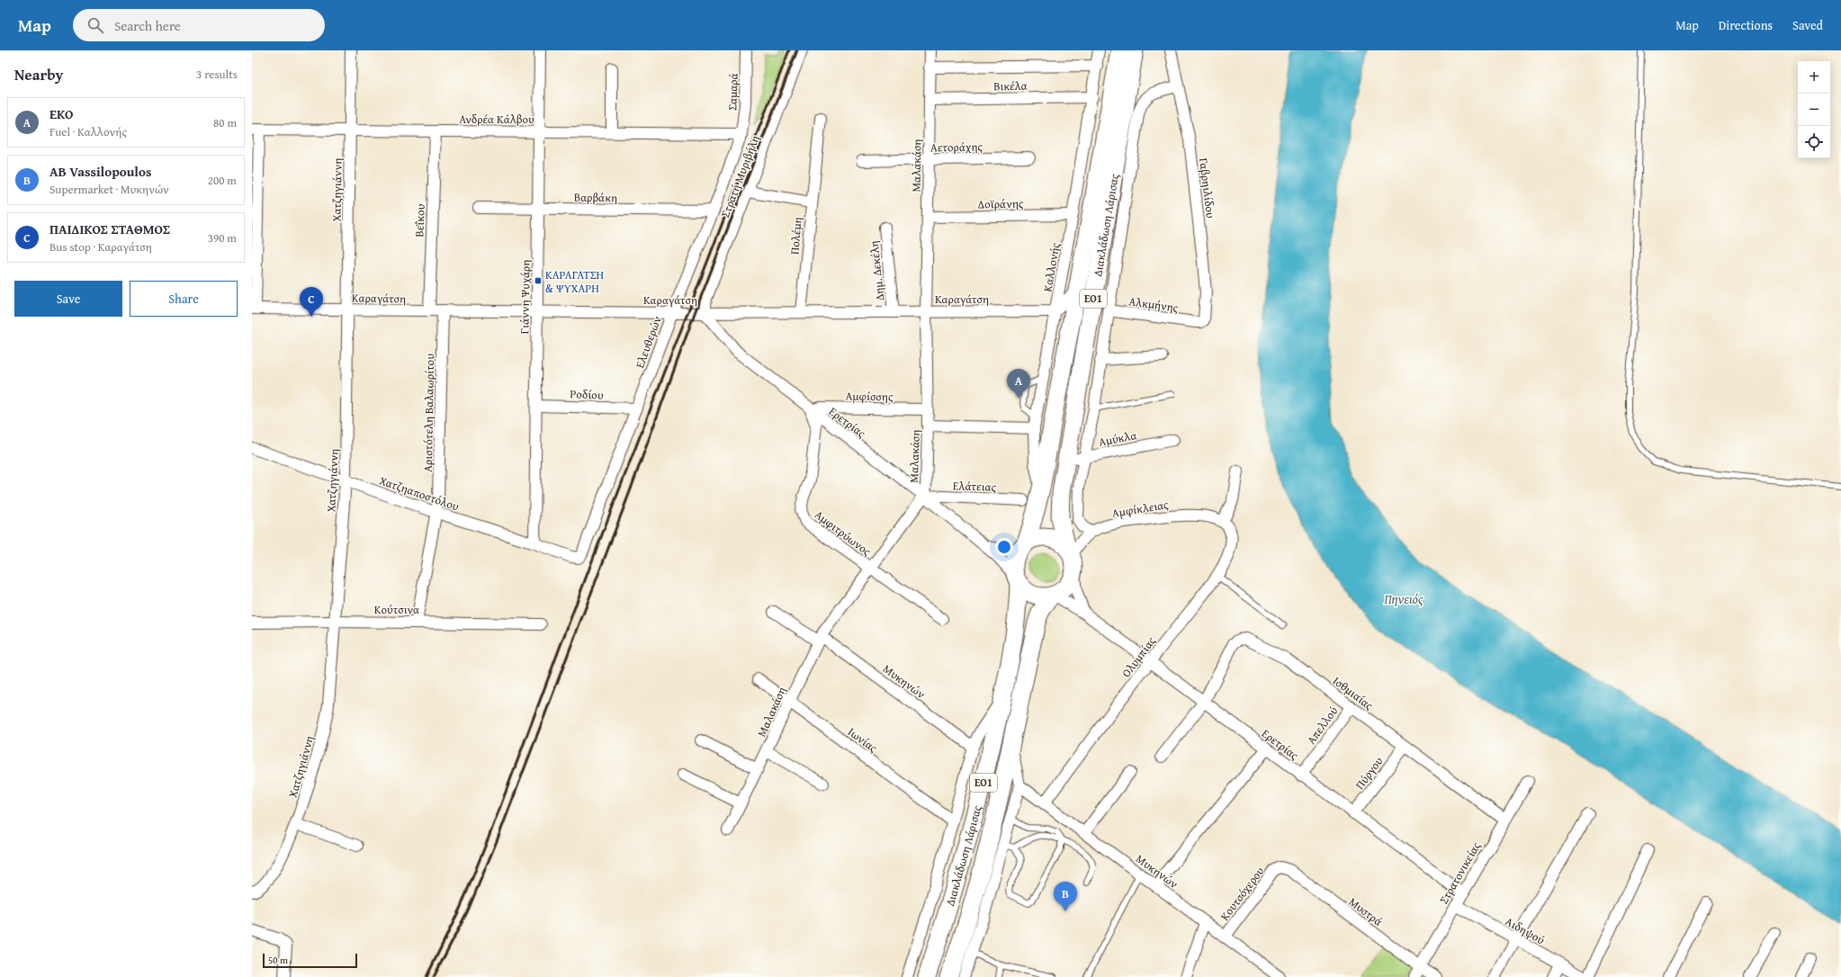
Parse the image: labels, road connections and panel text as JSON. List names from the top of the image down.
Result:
{
  "streets": {
    "main road": ["Διακλάδωση Λάρισας", "ΕΟ1"],
    "street": [
      "Βικέλα",
      "Σαμαρά",
      "Ανδρέα Κάλβου",
      "Αετοράχης",
      "Μαλακάση",
      "Στρατή Μυριβήλη",
      "Γαβρηιλίδου",
      "Χατζηγιάννη",
      "Βαρβάκη",
      "Δοϊράνης",
      "Βεΐκου",
      "Πολέμη",
      "Καλλoνής",
      "Δημ. Δεκέλη",
      "Γιάννη Ψυχάρη",
      "Καραγάτση",
      "Αλκμήνης",
      "Ελευθερών",
      "Ροδίου",
      "Αμφίσσης",
      "Αριστότελη Βαλαωρίτου",
      "Ερετρίας",
      "Αμύκλα",
      "Ελάτειας",
      "Χατζηαποστόλου",
      "Αμφίκλειας",
      "Αμφιτρύωνος",
      "Κούτσινα",
      "Ολυμπίας",
      "Μυκηνών",
      "Ισθμιαίας",
      "Απελλού",
      "Ιωνίας",
      "Πύργου",
      "Στρατονικείας",
      "Κουτσόχερου",
      "Μυστρά",
      "Αιδηψού"
    ]
  },
  "crossings": [
    ["Βικέλα", "Μαλακάση"],
    ["Βικέλα", "Καλλoνής"],
    ["Σαμαρά", "Ανδρέα Κάλβου"],
    ["Σαμαρά", "Ελευθερών"],
    ["Ανδρέα Κάλβου", "Χατζηγιάννη"],
    ["Ανδρέα Κάλβου", "Βεΐκου"],
    ["Ανδρέα Κάλβου", "Γιάννη Ψυχάρη"],
    ["Ανδρέα Κάλβου", "Ελευθερών"],
    ["Αετοράχης", "Μαλακάση"],
    ["Μαλακάση", "Δοϊράνης"],
    ["Μαλακάση", "Καραγάτση"],
    ["Μαλακάση", "Αμφίσσης"],
    ["Μαλακάση", "Ερετρίας"],
    ["Μαλακάση", "Ελάτειας"],
    ["Μαλακάση", "Αμφιτρύωνος"],
    ["Μαλακάση", "Μυκηνών"],
    ["Μαλακάση", "Ιωνίας"],
    ["Στρατή Μυριβήλη", "Καραγάτση"],
    ["Στρατή Μυριβήλη", "Ερετρίας"],
    ["Γαβρηιλίδου", "Αλκμήνης"],
    ["Χατζηγιάννη", "Καραγάτση"],
    ["Χατζηγιάννη", "Χατζηαποστόλου"],
    ["Χατζηγιάννη", "Κούτσινα"],
    ["Βαρβάκη", "Γιάννη Ψυχάρη"],
    ["Βαρβάκη", "Ελευθερών"],
    ["Δοϊράνης", "Καλλoνής"],
    ["Βεΐκου", "Καραγάτση"],
    ["Διακλάδωση Λάρισας", "Καλλoνής"],
    ["Διακλάδωση Λάρισας", "ΕΟ1"],
    ["Διακλάδωση Λάρισας", "Ερετρίας"],
    ["Διακλάδωση Λάρισας", "Αμύκλα"],
    ["Πολέμη", "Καραγάτση"],
    ["Καλλoνής", "Καραγάτση"],
    ["Δημ. Δεκέλη", "Καραγάτση"],
    ["Γιάννη Ψυχάρη", "Καραγάτση"],
    ["Γιάννη Ψυχάρη", "Ροδίου"],
    ["Γιάννη Ψυχάρη", "Χατζηαποστόλου"],
    ["Καραγάτση", "Ελευθερών"],
    ["Καραγάτση", "Αριστότελη Βαλαωρίτου"],
    ["Καραγάτση", "Ερετρίας"],
    ["ΕΟ1", "Ερετρίας"],
    ["Ελευθερών", "Ροδίου"],
    ["Ελευθερών", "Χατζηαποστόλου"],
    ["Αμφίσσης", "Ερετρίας"],
    ["Αμφίσσης", "Αμφιτρύωνος"],
    ["Αριστότελη Βαλαωρίτου", "Χατζηαποστόλου"],
    ["Αριστότελη Βαλαωρίτου", "Κούτσινα"],
    ["Ερετρίας", "Ελάτειας"],
    ["Ερετρίας", "Αμφιτρύωνος"],
    ["Ερετρίας", "Ολυμπίας"],
    ["Ερετρίας", "Ισθμιαίας"],
    ["Ερετρίας", "Απελλού"],
    ["Ερετρίας", "Πύργου"],
    ["Ερετρίας", "Στρατονικείας"],
    ["Αμφίκλειας", "Ολυμπίας"],
    ["Ολυμπίας", "Μυκηνών"],
    ["Μυκηνών", "Κουτσόχερου"],
    ["Ισθμιαίας", "Απελλού"],
    ["Ισθμιαίας", "Πύργου"],
    ["Ισθμιαίας", "Στρατονικείας"],
    ["Στρατονικείας", "Μυστρά"],
    ["Στρατονικείας", "Αιδηψού"],
    ["Κουτσόχερου", "Μυστρά"]
  ],
  "water": ["Πηνειός"],
  "places": {
    "transit": ["ΚΑΡΑΓΑΤΣΗ & ΨΥΧΑΡΗ"]
  },
  "scale_bar": "50 m",
  "page": {
    "header": "Map",
    "search": "Search here",
    "nav": ["Map", "Directions", "Saved"],
    "heading": ["Nearby", "3 results"],
    "map_buttons": ["+", "−"],
    "list": [
      {
        "mark": "A",
        "name": "EKO",
        "note": "Fuel · Καλλoνής",
        "value": "80 m"
      },
      {
        "mark": "B",
        "name": "AB Vassilopoulos",
        "note": "Supermarket · Μυκηνών",
        "value": "200 m"
      },
      {
        "mark": "C",
        "name": "ΠΑΙΔΙΚΟΣ ΣΤΑΘΜΟΣ",
        "note": "Bus stop · Καραγάτση",
        "value": "390 m"
      }
    ],
    "buttons": ["Save", "Share"],
    "pins": ["C", "A", "B"],
    "scale": "50 m"
  }
}
